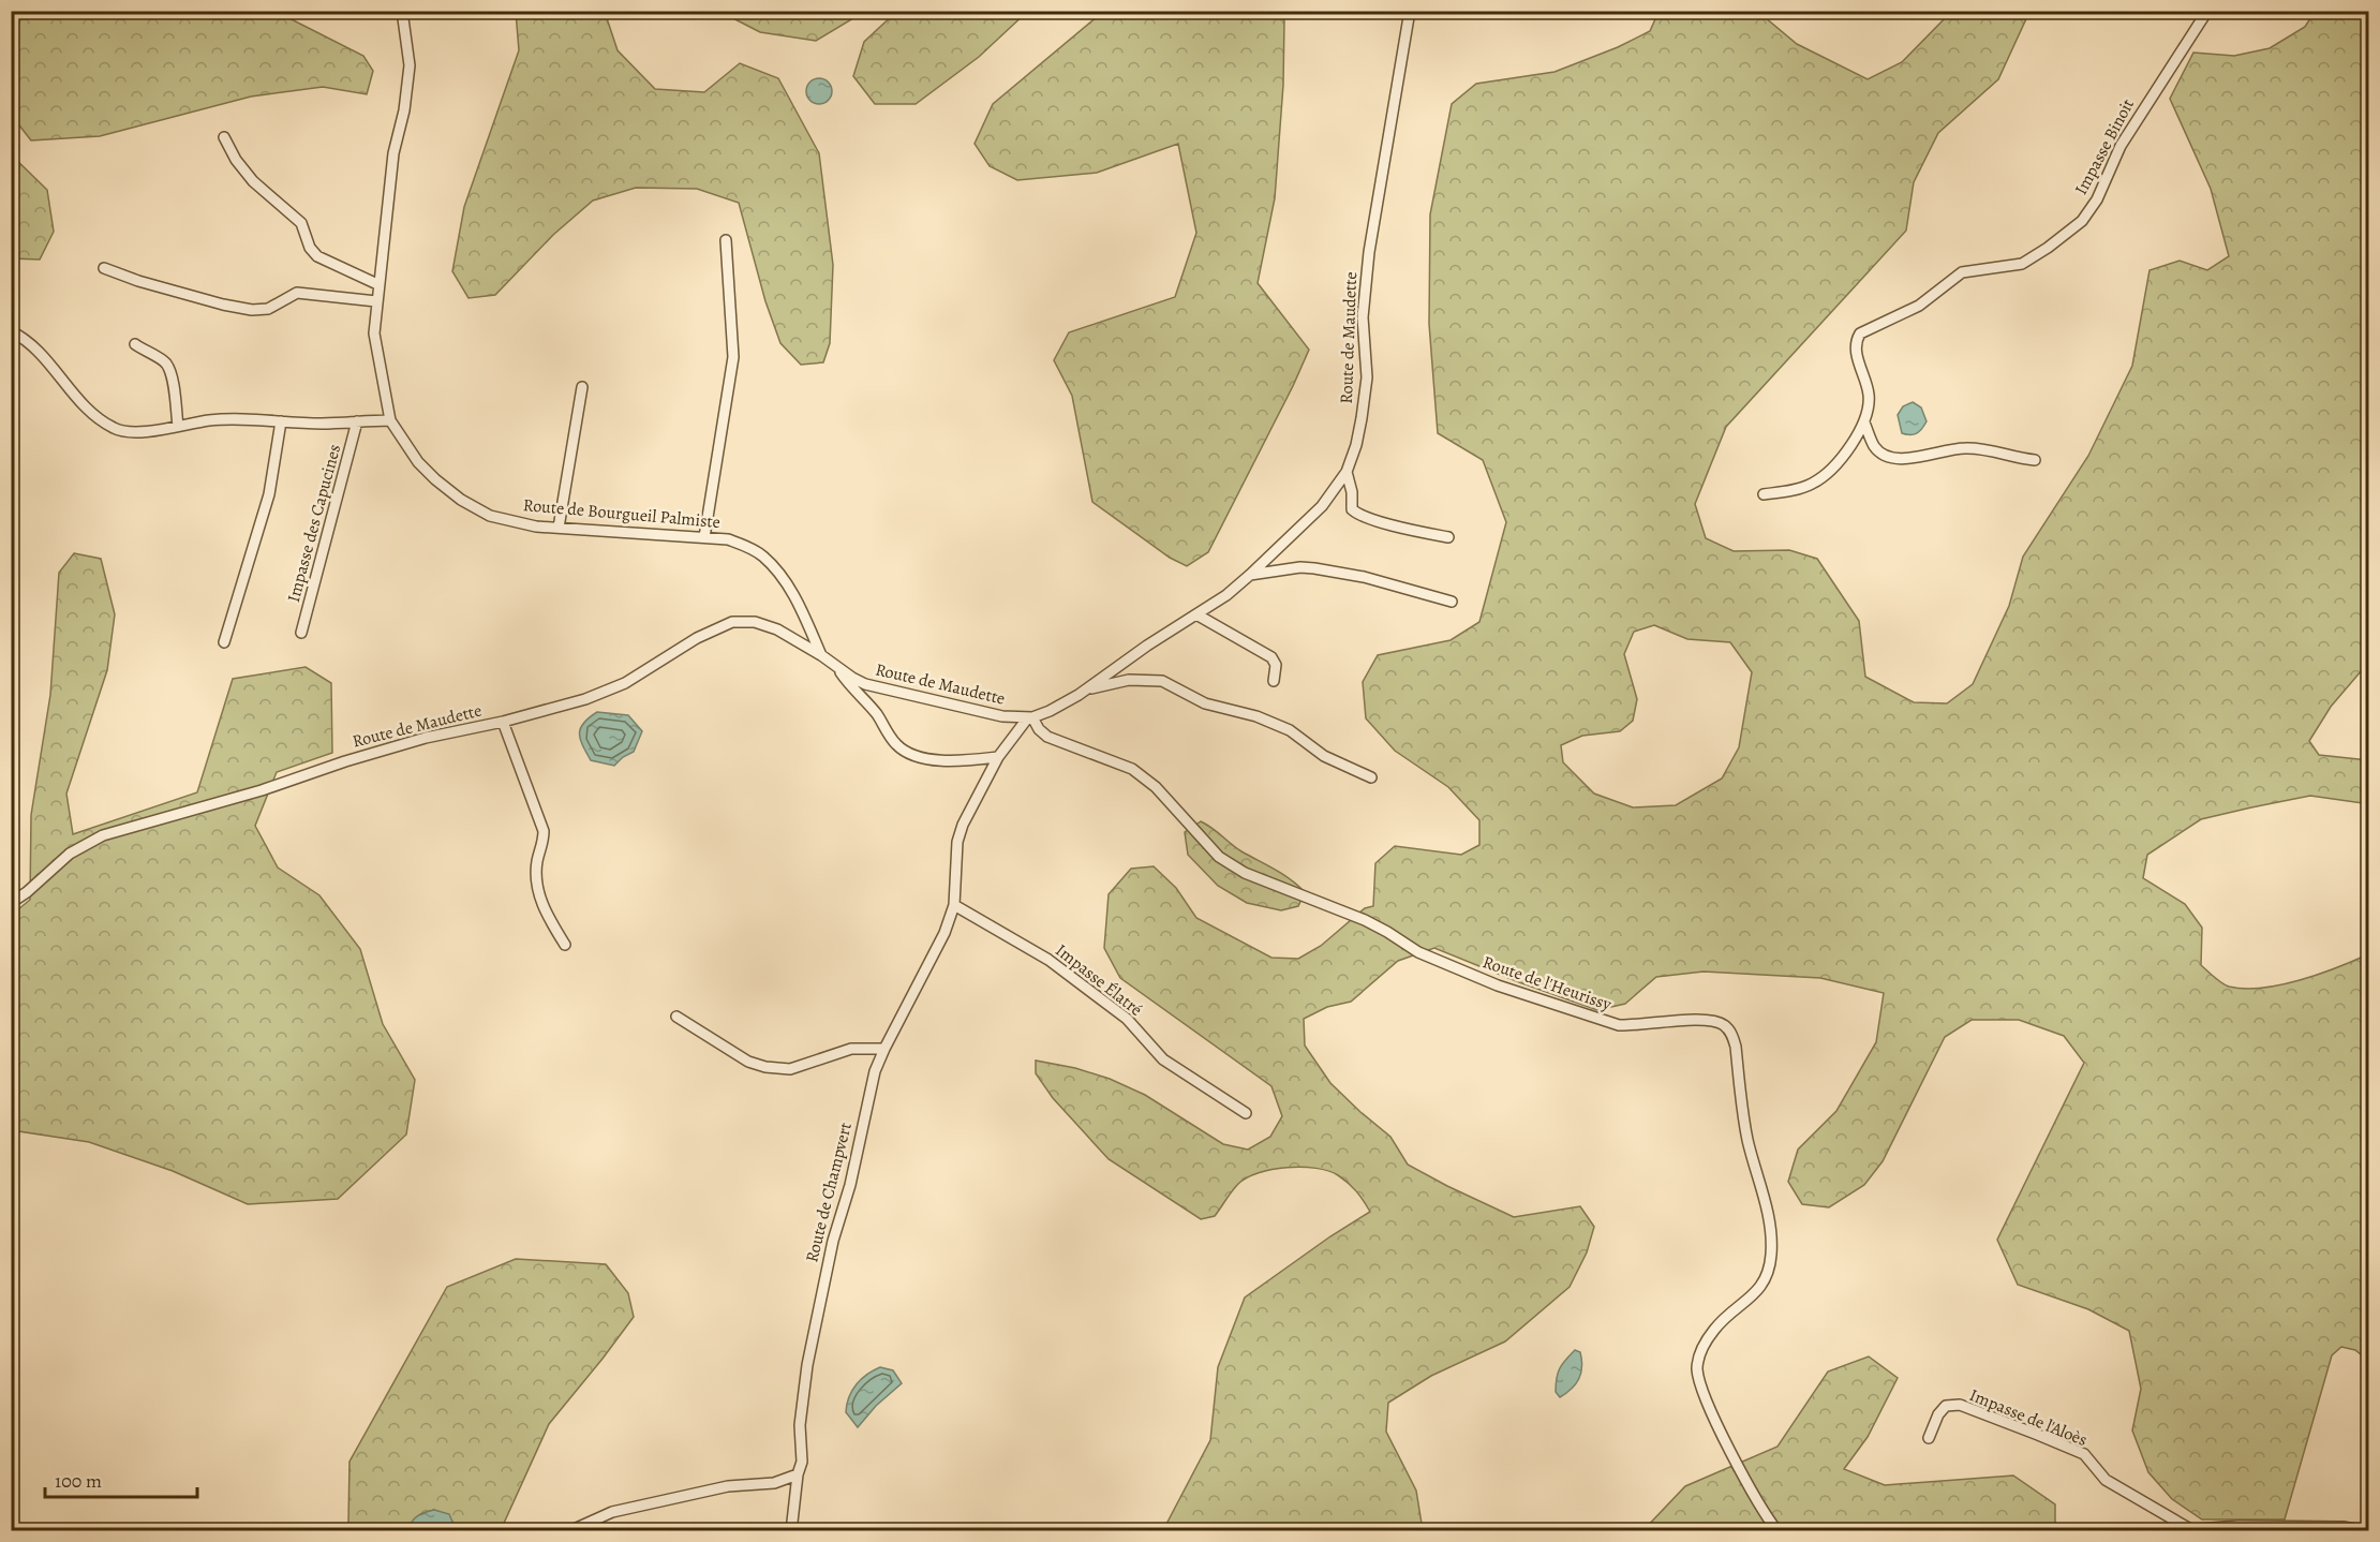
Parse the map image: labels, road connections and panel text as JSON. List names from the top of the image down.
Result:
{
  "streets": {
    "street": [
      "Impasse Binoit",
      "Route de Maudette",
      "Route de Bourgueil Palmiste",
      "Impasse des Capucines",
      "Impasse Élatré",
      "Route de l'Heurissy",
      "Route de Champvert",
      "Impasse de l'Aloès"
    ]
  },
  "crossings": [
    ["Route de Maudette", "Route de Bourgueil Palmiste"],
    ["Route de Maudette", "Route de l'Heurissy"],
    ["Route de Maudette", "Route de Champvert"],
    ["Impasse Élatré", "Route de Champvert"],
    ["Route de l'Heurissy", "Route de Champvert"]
  ],
  "scale_bar": "100 m"
}
